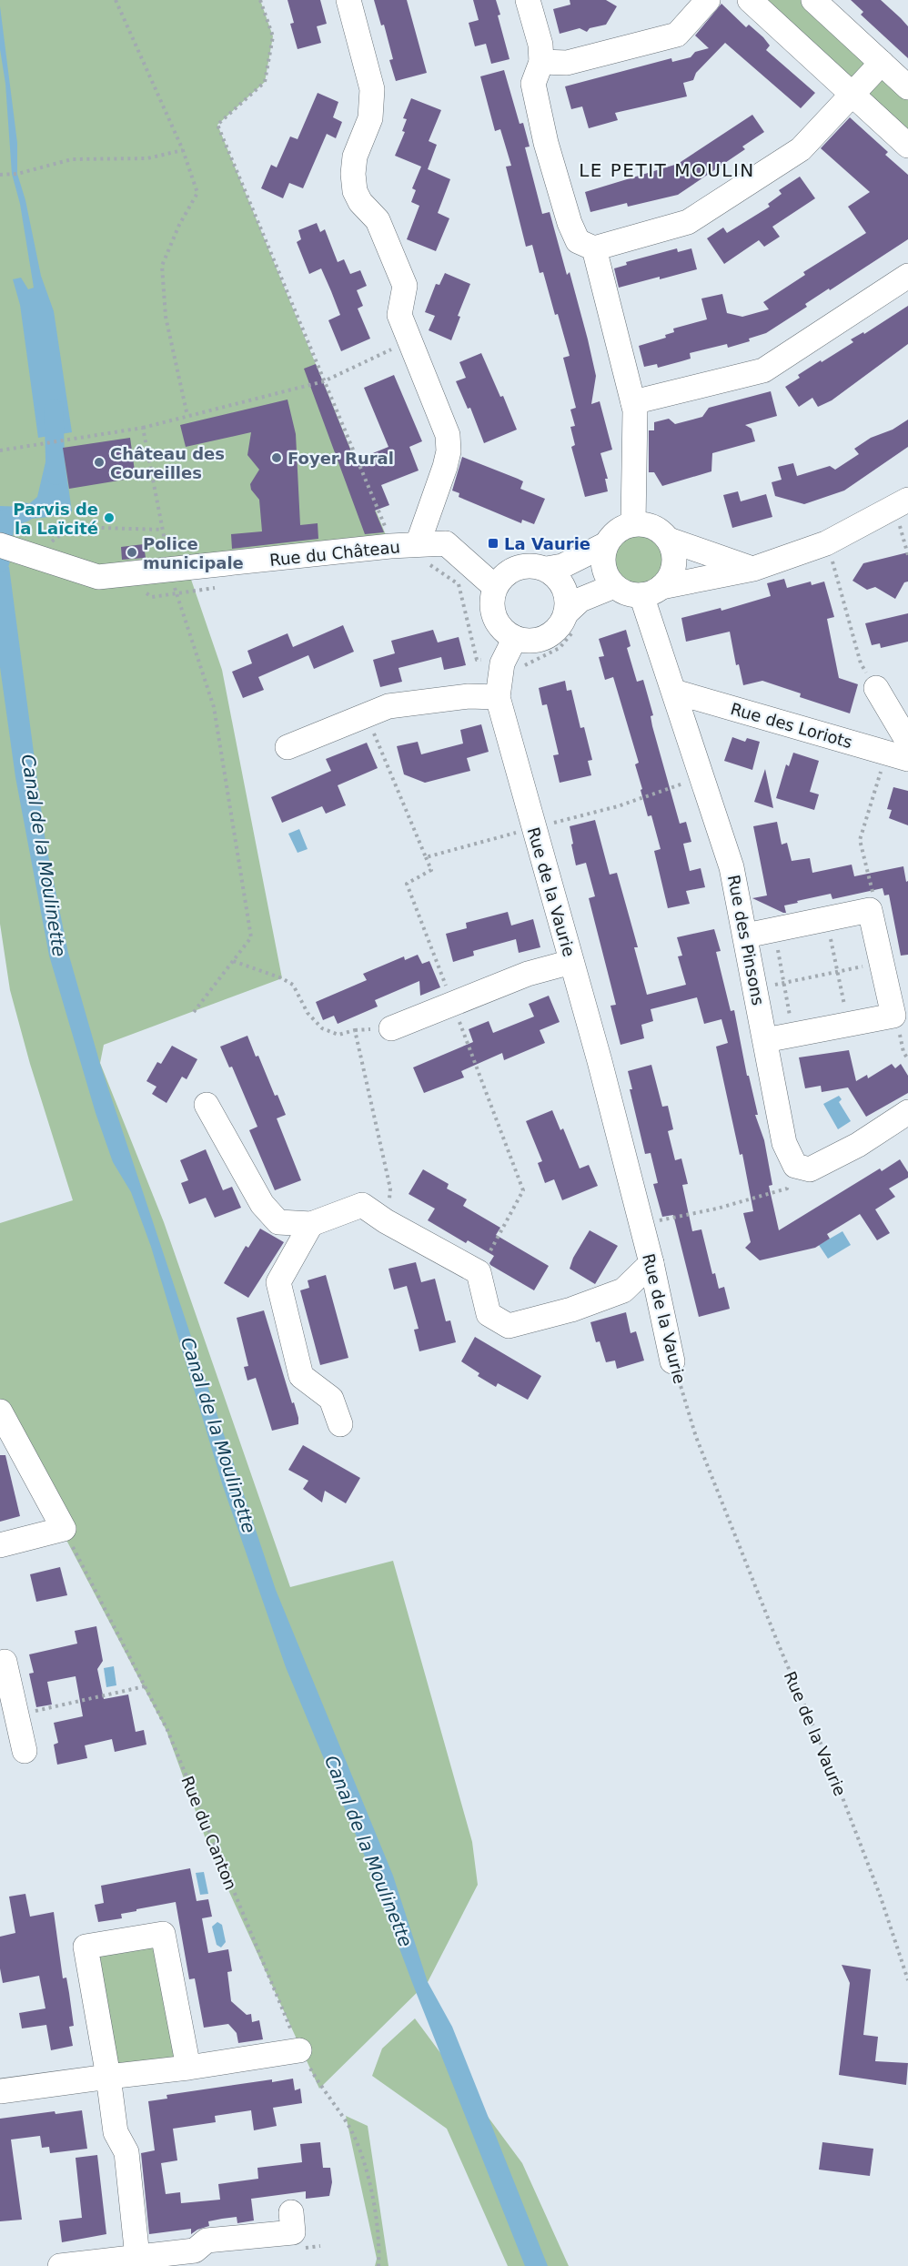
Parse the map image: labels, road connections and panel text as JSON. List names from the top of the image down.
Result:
{
  "streets": {
    "street": [
      "Rue du Château",
      "Rue des Loriots",
      "Rue de la Vaurie",
      "Rue des Pinsons"
    ],
    "path": ["Rue du Canton"]
  },
  "crossings": [
    ["Rue du Château", "Rue de la Vaurie"],
    ["Rue des Loriots", "Rue des Pinsons"]
  ],
  "districts": ["LE PETIT MOULIN"],
  "water": ["Canal de la Moulinette"],
  "places": {
    "other": [
      "Foyer Rural",
      "Château des Coureilles",
      "Parvis de la Laïcité",
      "Police municipale"
    ],
    "transit": ["La Vaurie"]
  }
}
